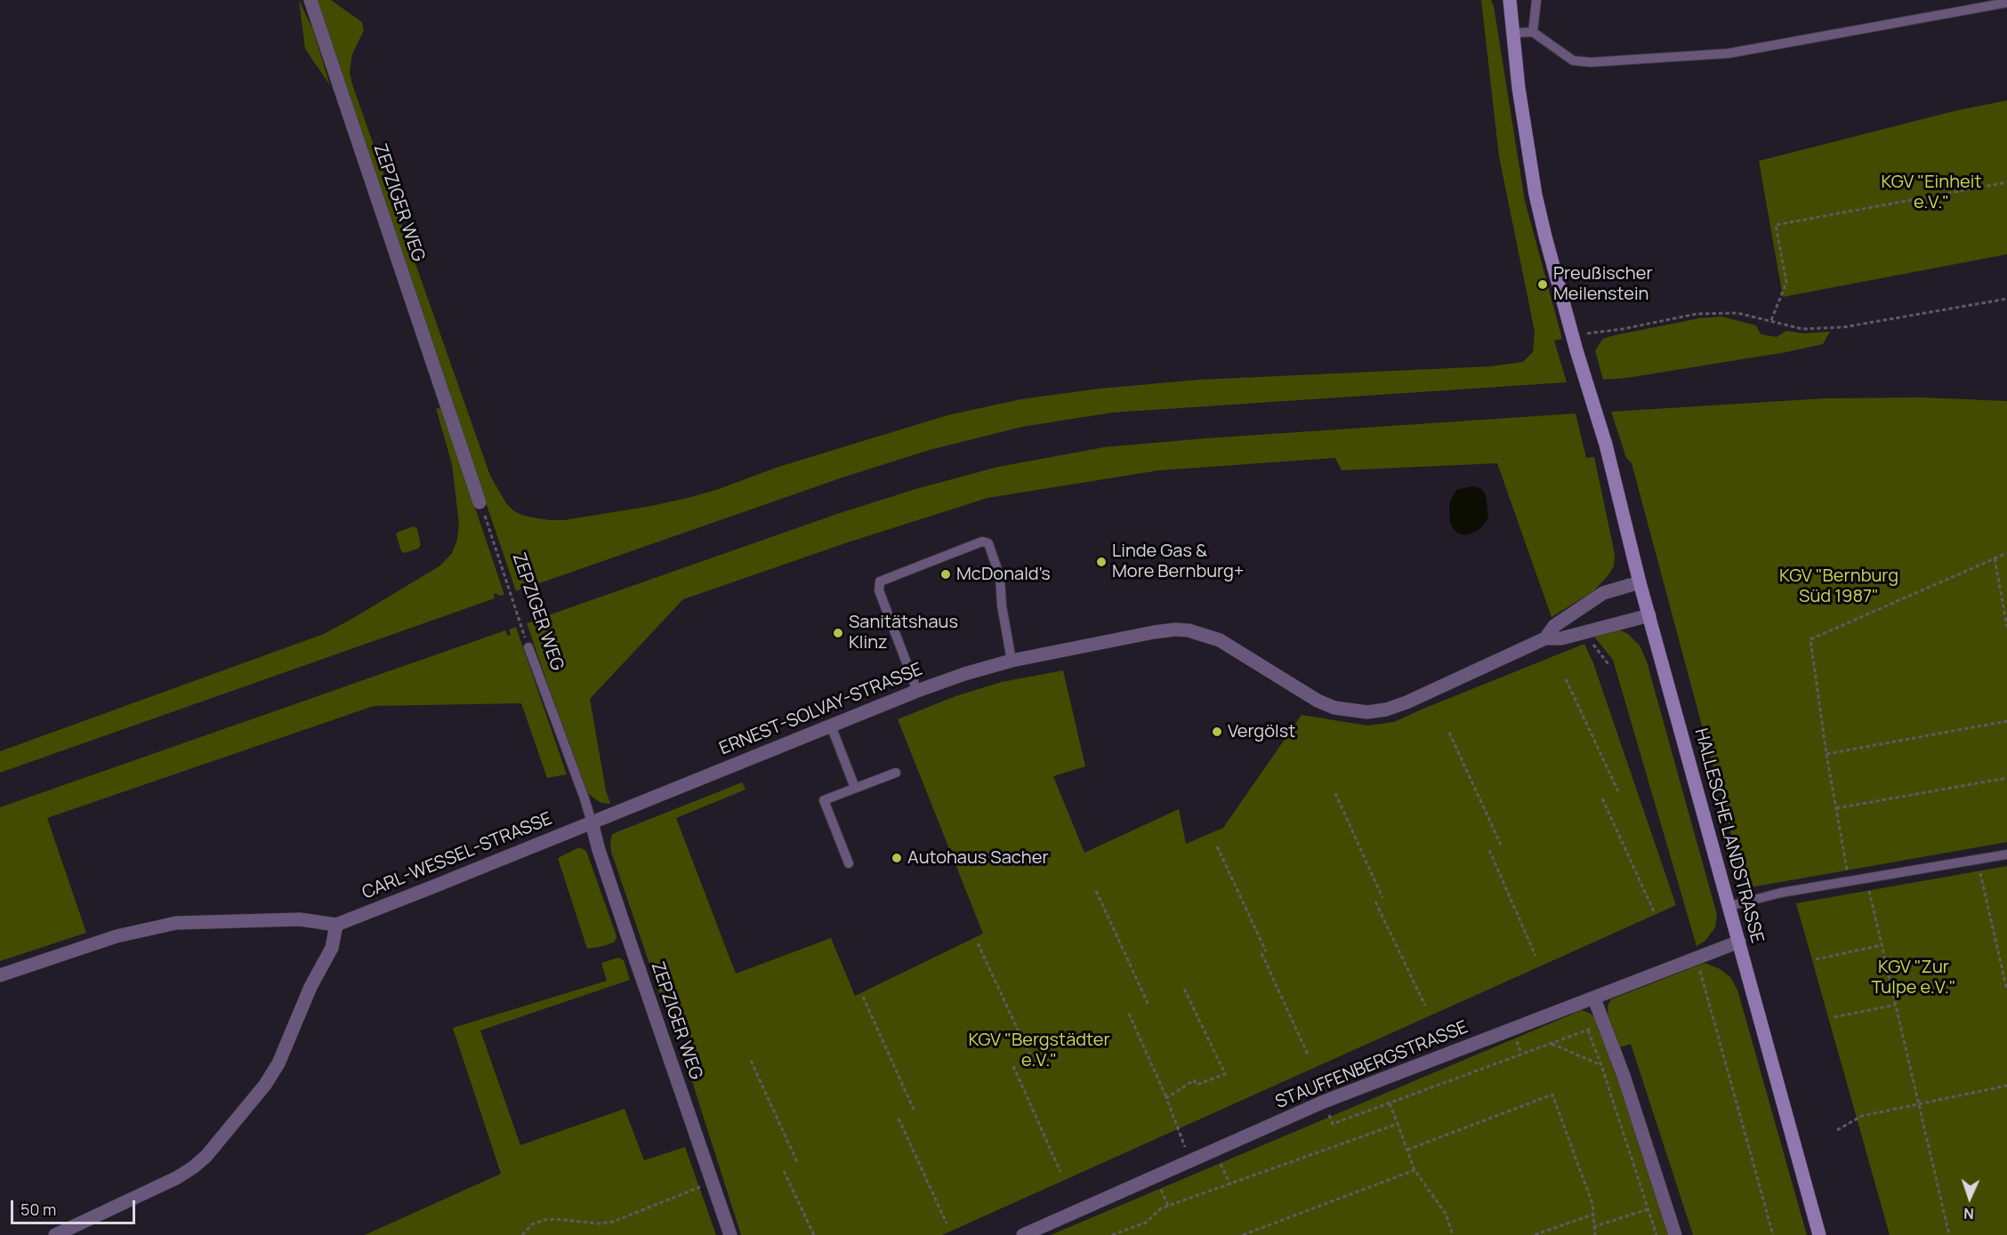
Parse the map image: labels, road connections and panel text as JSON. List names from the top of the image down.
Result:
{
  "streets": {
    "main road": ["HALLESCHE LANDSTRASSE"],
    "street": [
      "ZEPZIGER WEG",
      "ERNEST-SOLVAY-STRASSE",
      "CARL-WESSEL-STRASSE",
      "STAUFFENBERGSTRASSE"
    ]
  },
  "crossings": [
    ["ZEPZIGER WEG", "ERNEST-SOLVAY-STRASSE"],
    ["ZEPZIGER WEG", "CARL-WESSEL-STRASSE"],
    ["ERNEST-SOLVAY-STRASSE", "HALLESCHE LANDSTRASSE"],
    ["ERNEST-SOLVAY-STRASSE", "CARL-WESSEL-STRASSE"],
    ["HALLESCHE LANDSTRASSE", "STAUFFENBERGSTRASSE"]
  ],
  "parks": [
    "KGV \"Einheit e.V.\"",
    "KGV \"Bernburg Süd 1987\"",
    "KGV \"Zur Tulpe e.V.\"",
    "KGV \"Bergstädter e.V.\""
  ],
  "places": [
    "Preußischer Meilenstein",
    "Linde Gas & More Bernburg+",
    "McDonald's",
    "Sanitätshaus Klinz",
    "Vergölst",
    "Autohaus Sacher"
  ],
  "scale_bar": "50 m",
  "north": "bottom"
}
